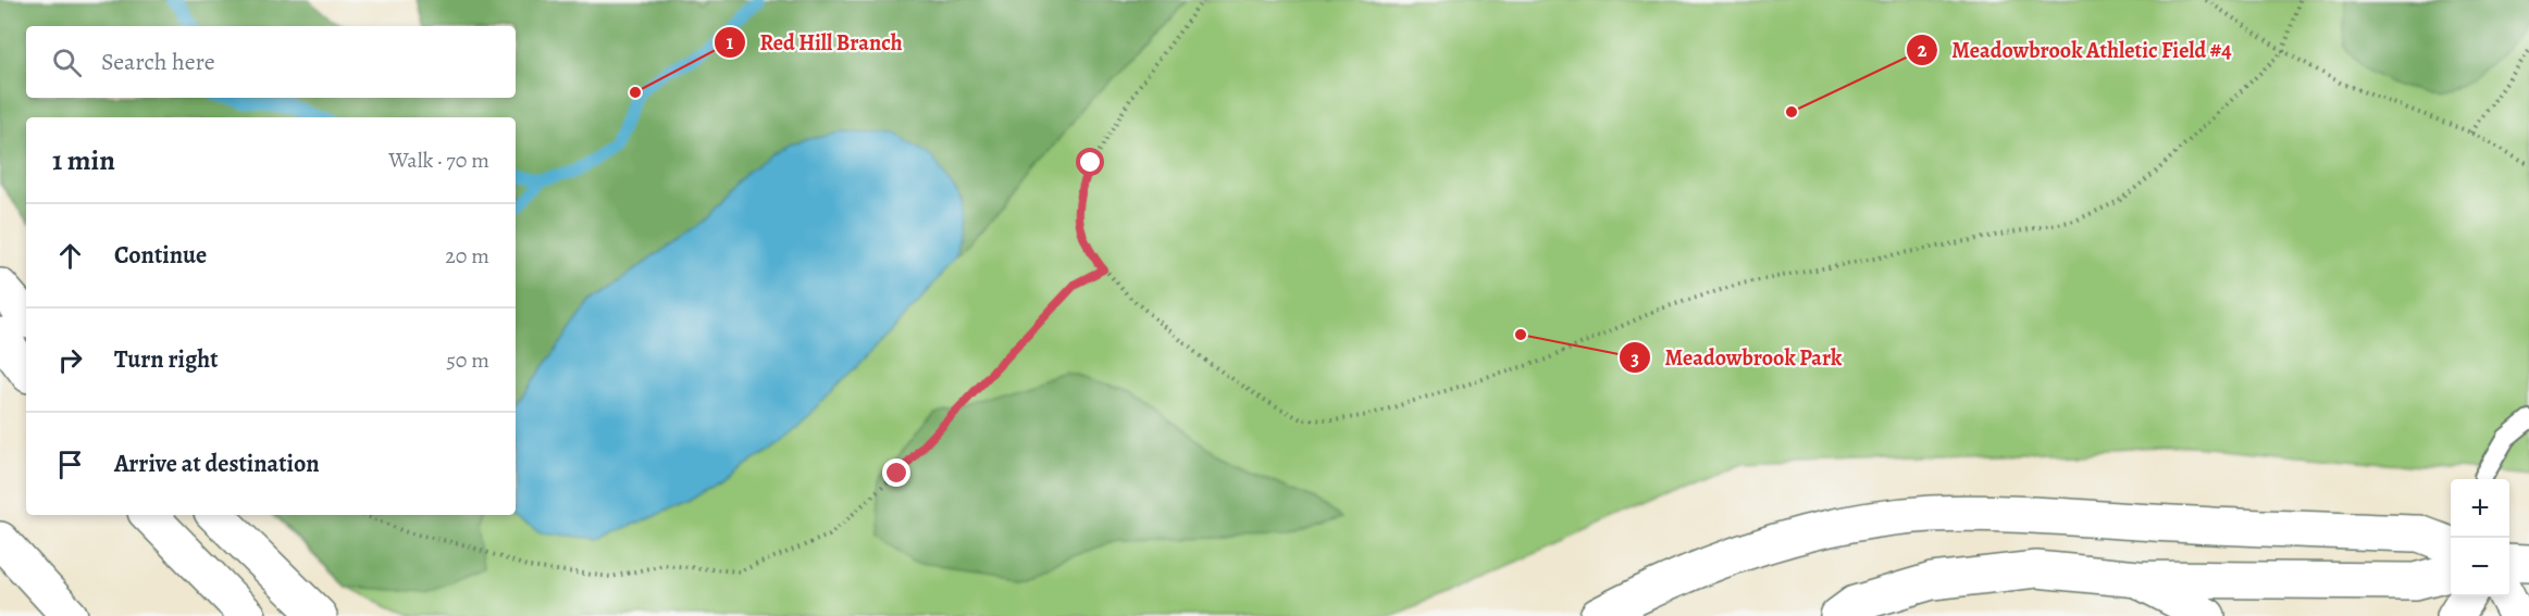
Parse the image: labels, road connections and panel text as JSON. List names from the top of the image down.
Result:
{
  "places": ["Red Hill Branch", "Meadowbrook Athletic Field #4", "Meadowbrook Park"],
  "page": {
    "search": "Search here",
    "heading": ["1 min", "Walk · 70 m"],
    "list": [
      ["Continue", "20 m"],
      ["Turn right", "50 m"],
      "Arrive at destination"
    ],
    "map_buttons": ["+", "−"]
  }
}
